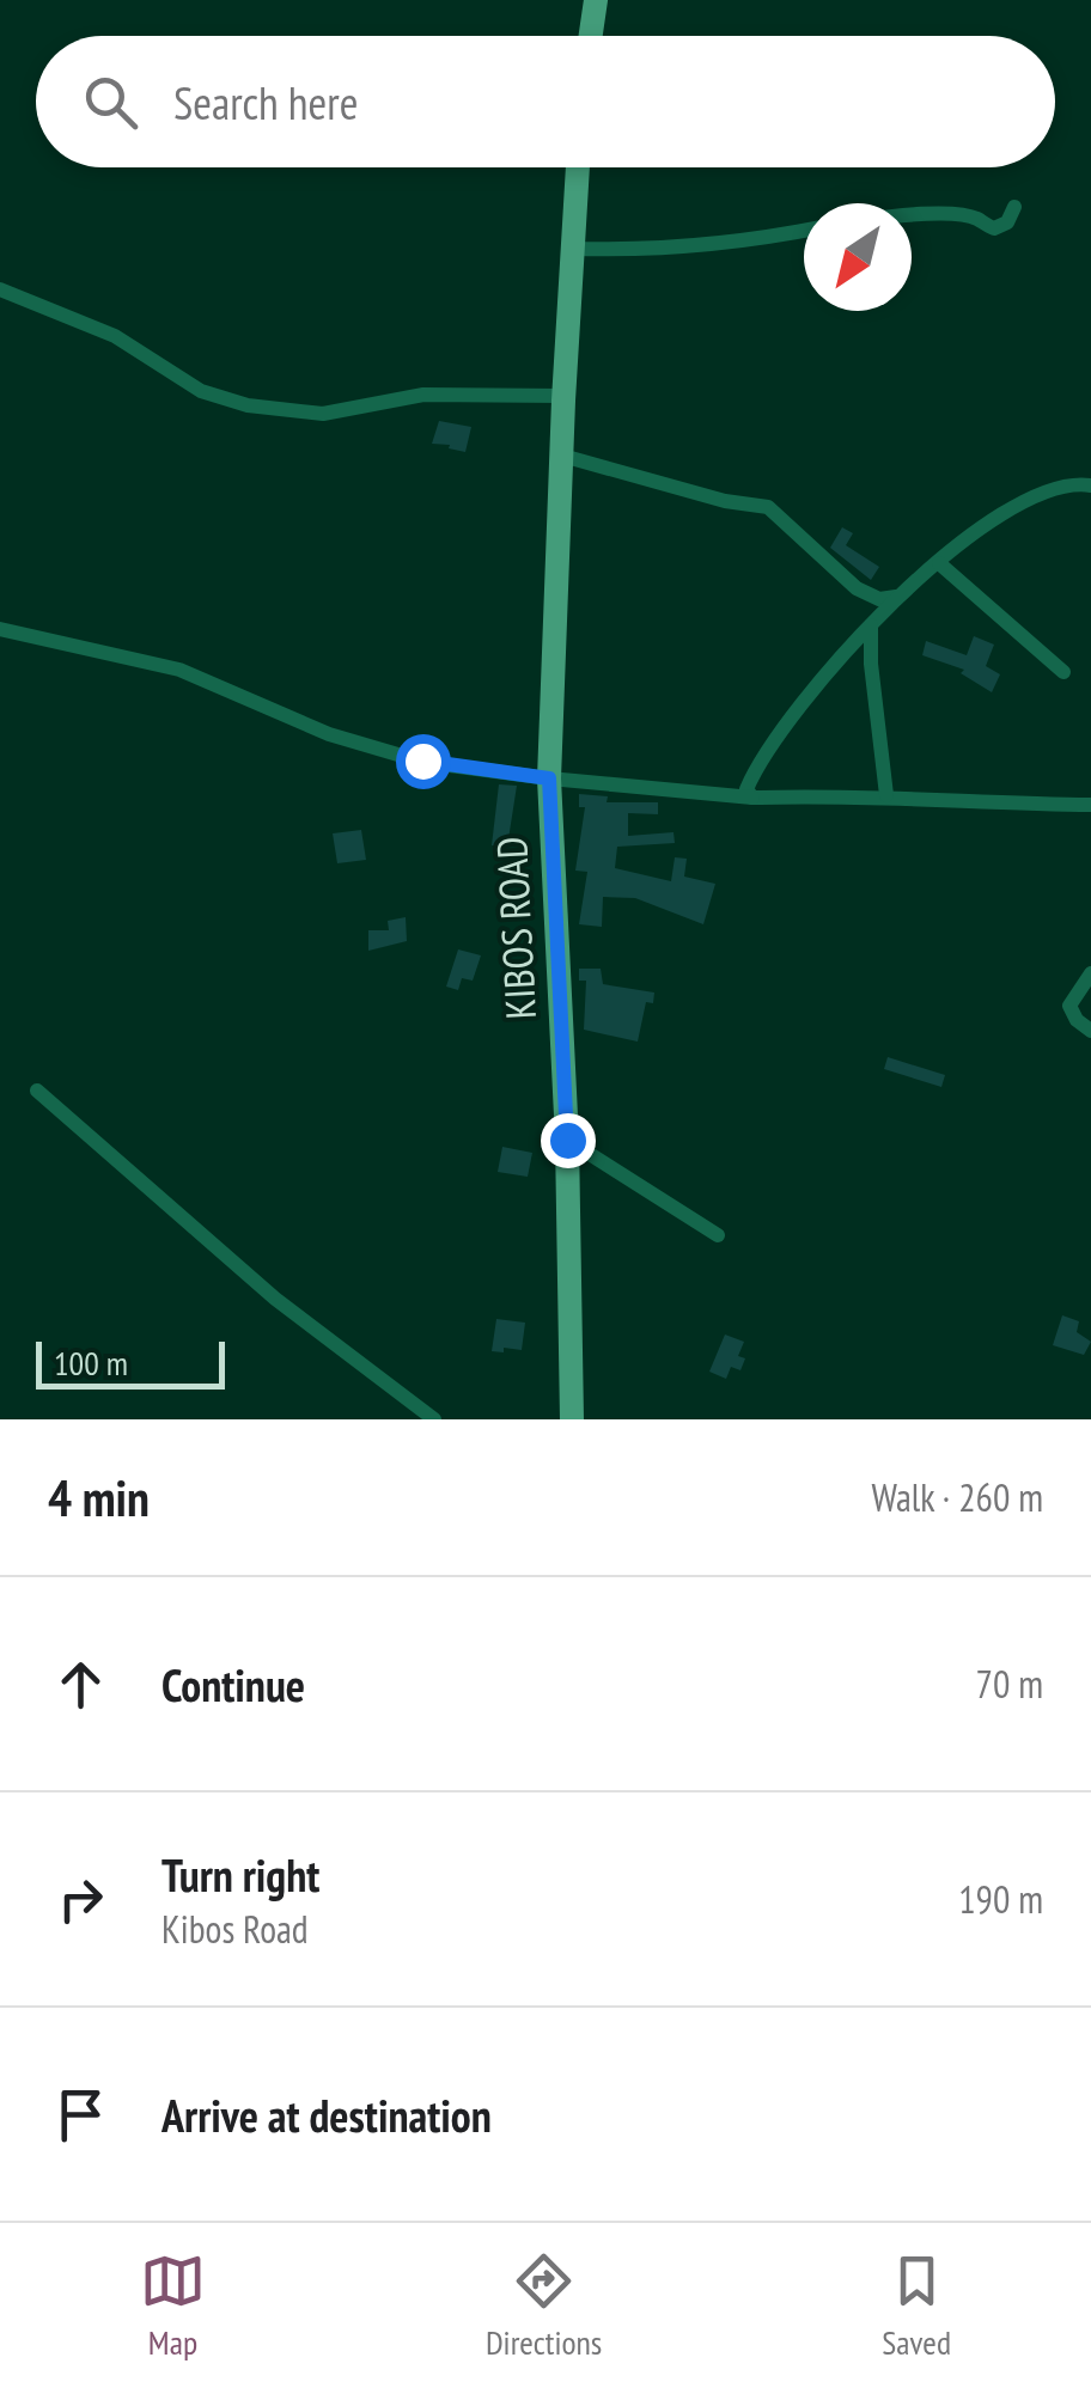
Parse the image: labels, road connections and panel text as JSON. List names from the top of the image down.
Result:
{
  "streets": {
    "main road": ["KIBOS ROAD"]
  },
  "scale_bar": "100 m",
  "north": "bottom left",
  "page": {
    "search": "Search here",
    "scale": "100 m",
    "heading": ["4 min", "Walk · 260 m"],
    "list": [
      ["Continue", "70 m"],
      ["Turn right", "Kibos Road", "190 m"],
      "Arrive at destination"
    ],
    "nav": ["Map", "Directions", "Saved"]
  }
}
